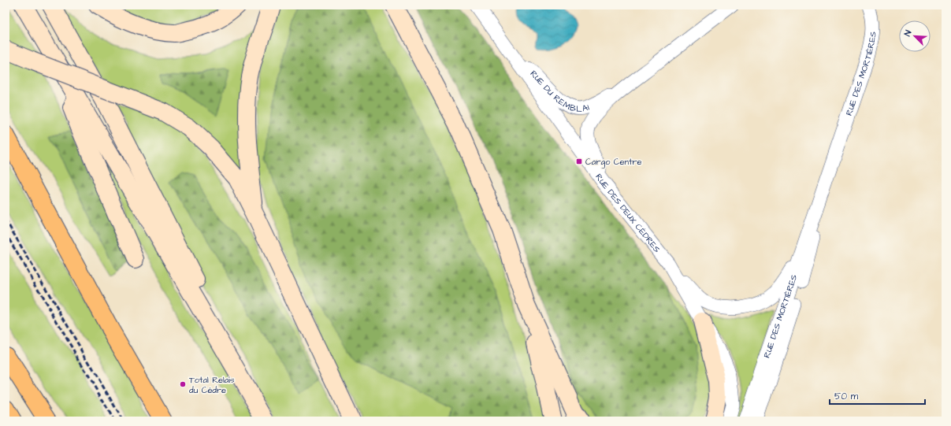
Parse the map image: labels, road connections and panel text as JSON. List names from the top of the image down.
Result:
{
  "streets": {
    "street": ["RUE DES MORTIÈRES", "RUE DU REMBLAI", "RUE DES DEUX CÈDRES"]
  },
  "crossings": [
    ["RUE DU REMBLAI", "RUE DES DEUX CÈDRES"]
  ],
  "places": {
    "transit": ["Cargo Centre"],
    "other": ["Total Relais du Cédre"]
  },
  "scale_bar": "50 m",
  "north": "top left"
}
